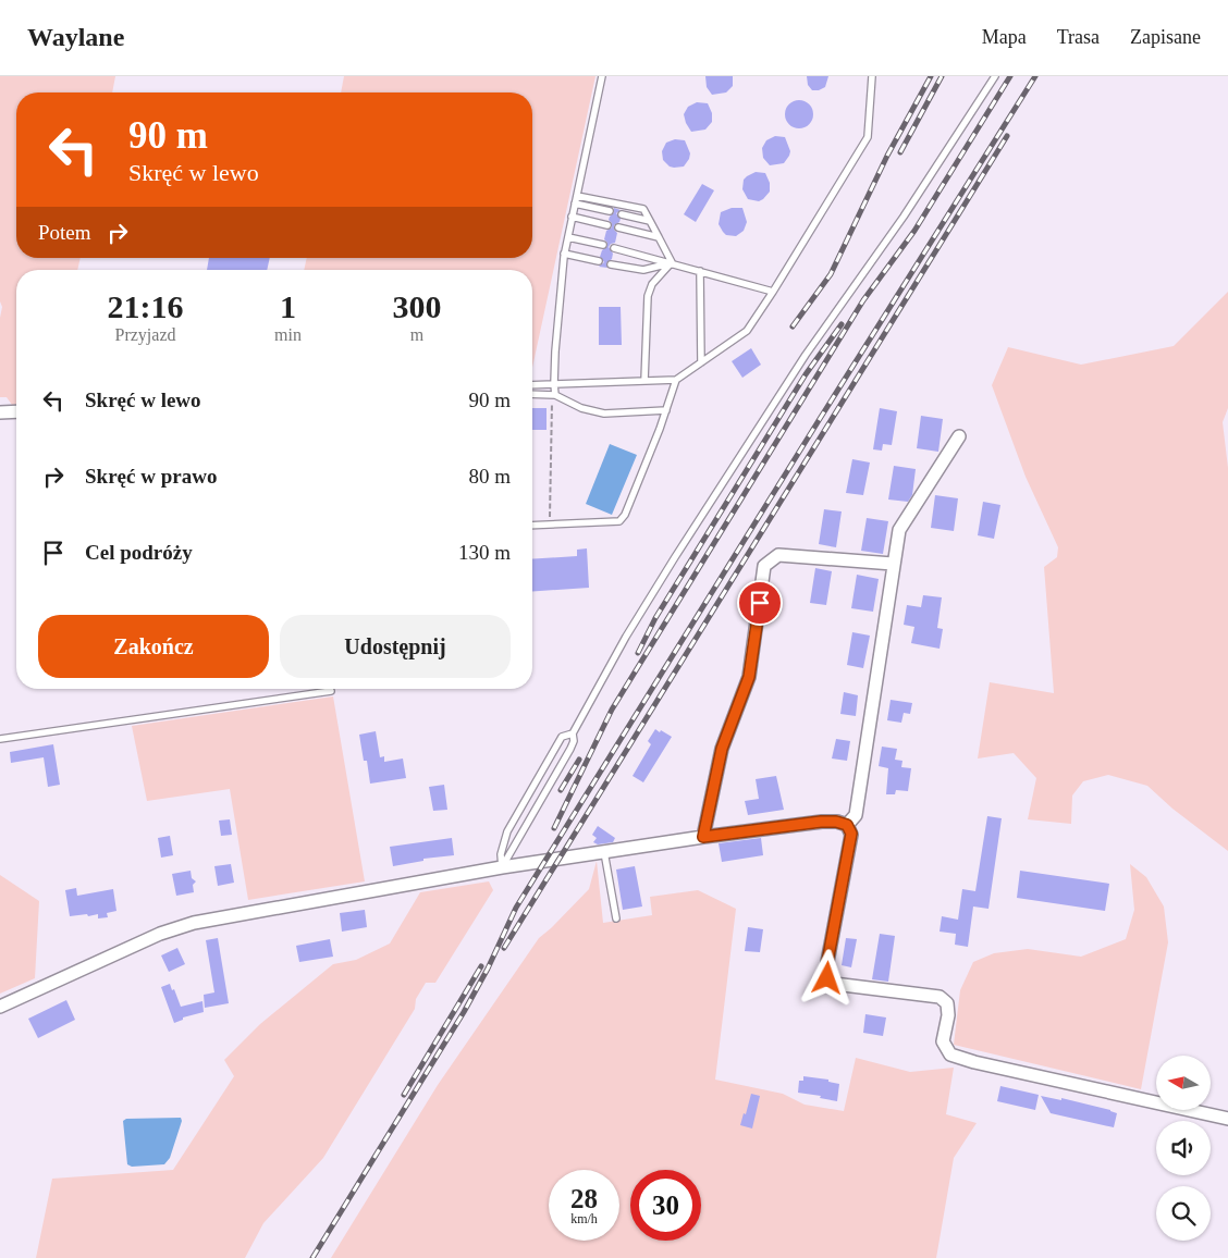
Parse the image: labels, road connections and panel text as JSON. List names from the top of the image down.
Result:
{
  "north": "left",
  "page": {
    "header": "Waylane",
    "nav": ["Mapa", "Trasa", "Zapisane"],
    "turn": ["90 m", "Skręć w lewo"],
    "then": "Potem",
    "eta": [
      "21:16",
      "Przyjazd",
      "1",
      "min",
      "300",
      "m"
    ],
    "list": [
      {
        "name": "Skręć w lewo",
        "value": "90 m"
      },
      {
        "name": "Skręć w prawo",
        "value": "80 m"
      },
      {
        "name": "Cel podróży",
        "value": "130 m"
      }
    ],
    "buttons": ["Zakończ", "Udostępnij"],
    "speed": "28 km/h",
    "limit": "30"
  }
}
